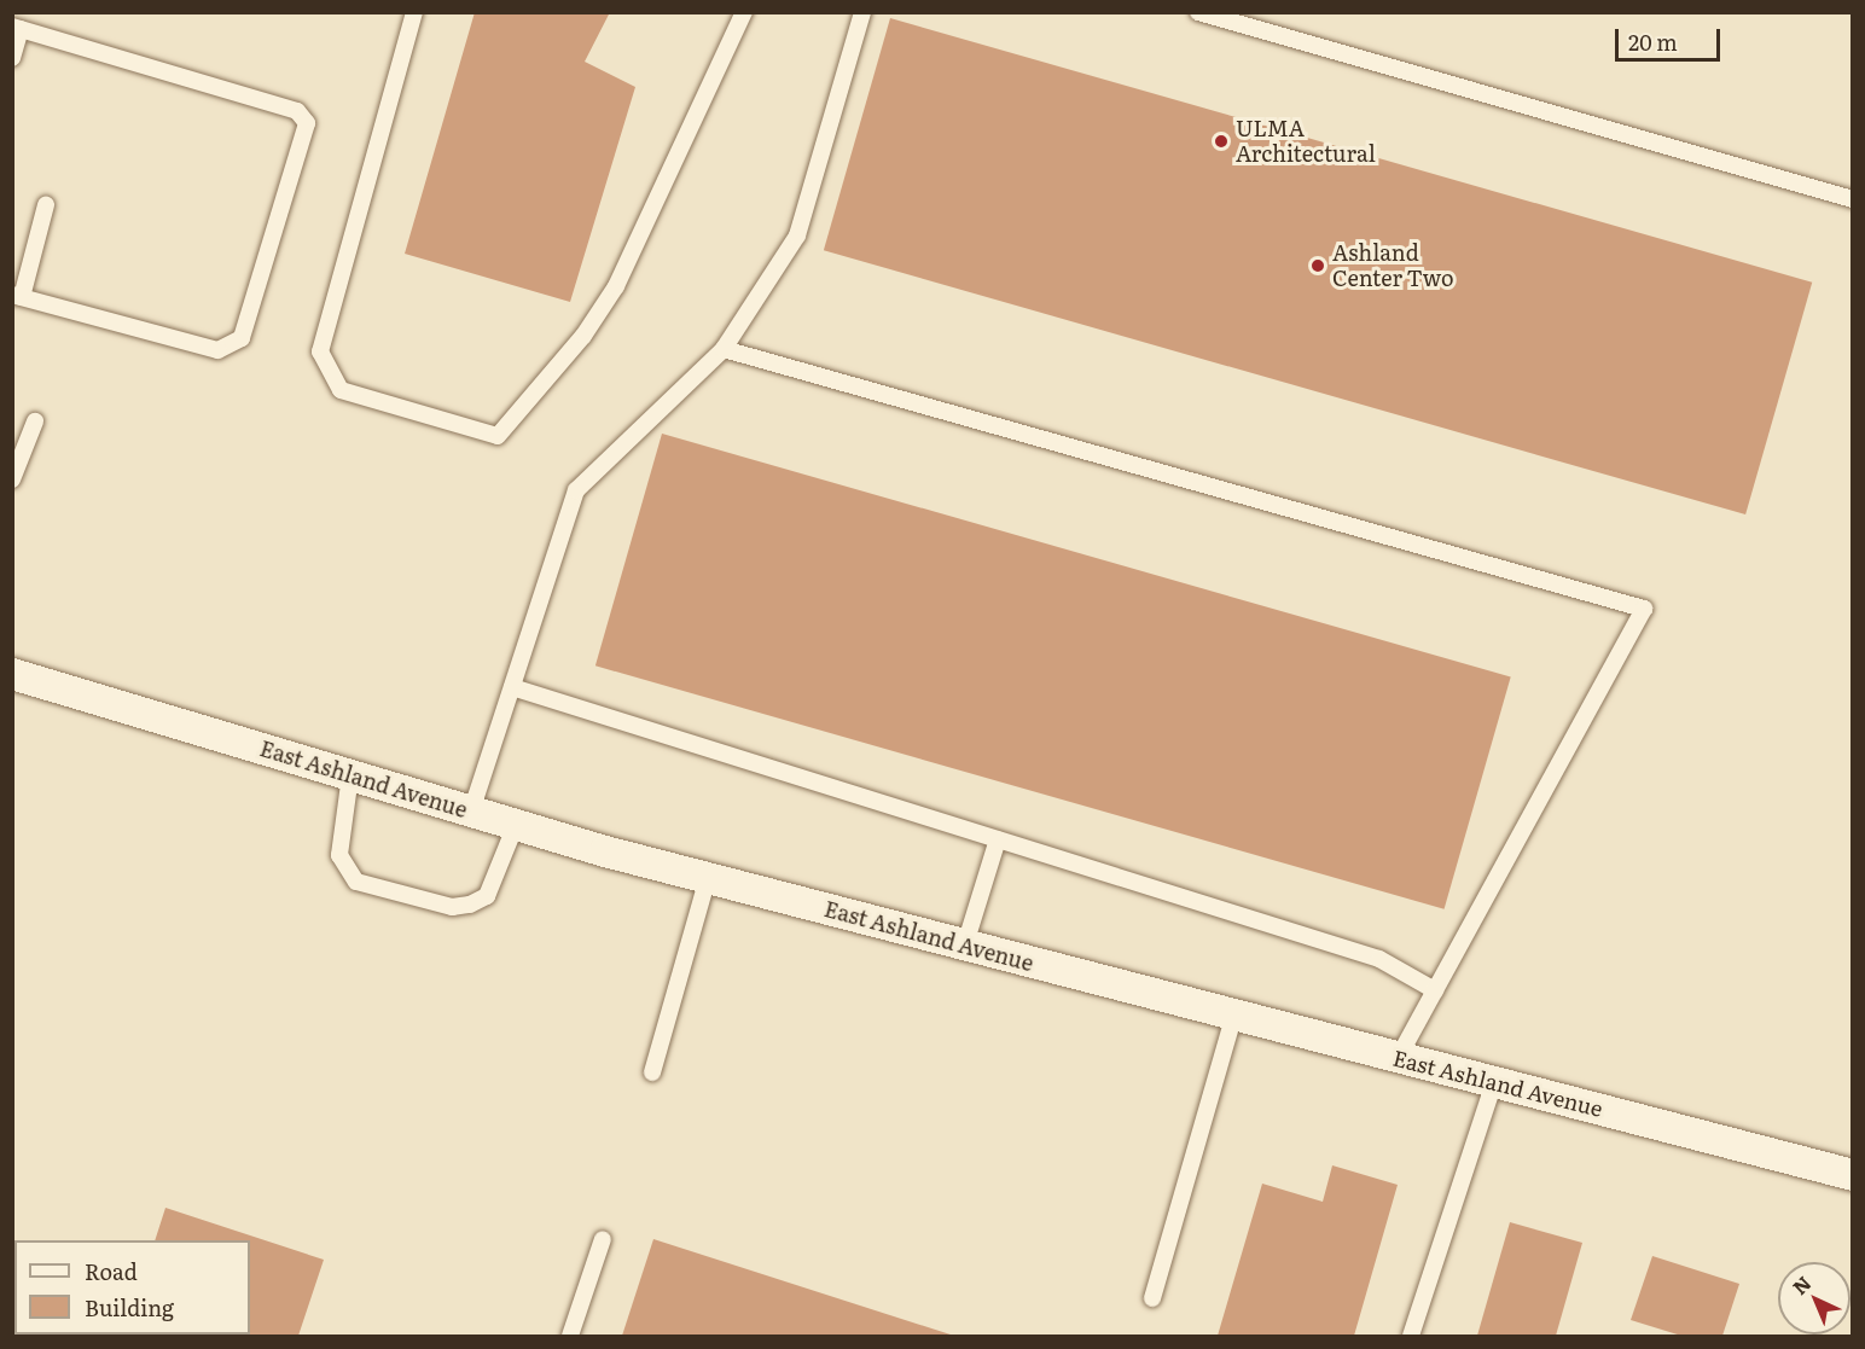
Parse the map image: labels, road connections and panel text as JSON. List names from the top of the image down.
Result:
{
  "streets": {
    "street": ["East Ashland Avenue"]
  },
  "places": ["ULMA Architectural", "Ashland Center Two"],
  "legend": ["Road", "Building"],
  "scale_bar": "20 m",
  "north": "top left"
}
